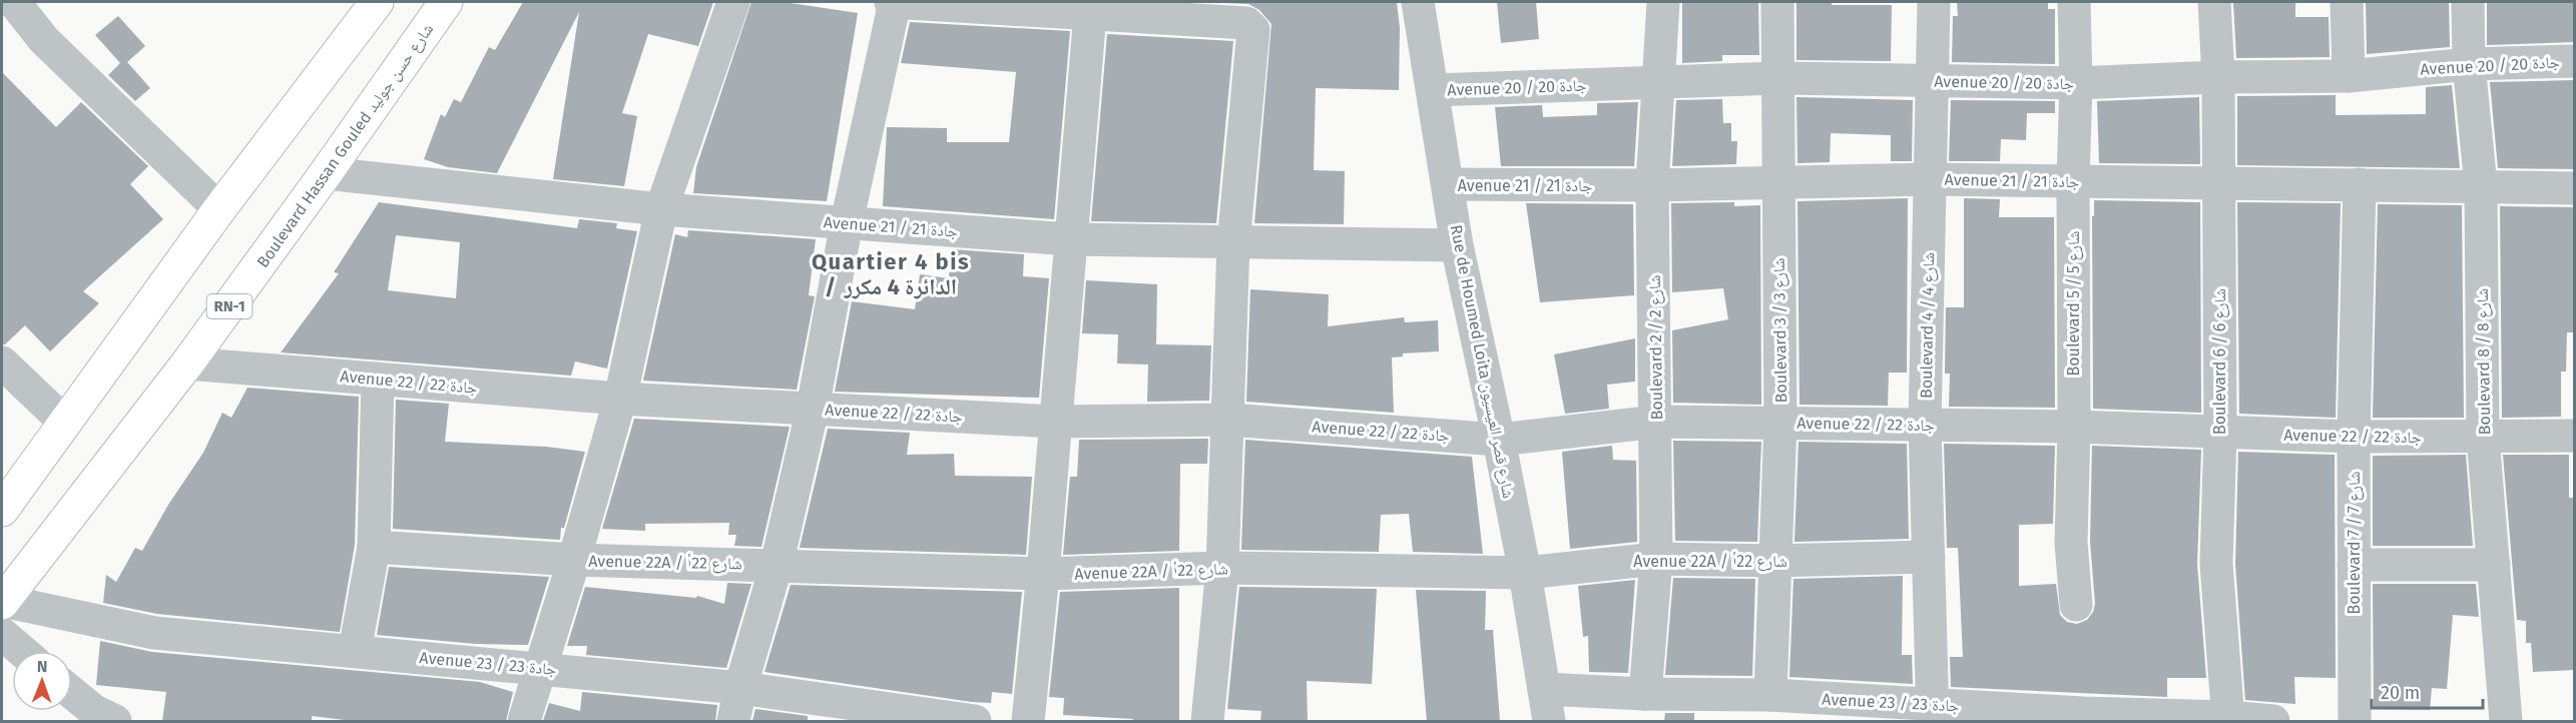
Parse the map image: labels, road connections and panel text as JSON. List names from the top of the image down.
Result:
{
  "streets": {
    "main road": ["Boulevard Hassan Gouled شارع حسن جوليد", "RN-1"],
    "street": [
      "Avenue 20 / جادة 20",
      "Avenue 21 / جادة 21",
      "Boulevard 5 / شارع 5",
      "Boulevard 4 / شارع 4",
      "Boulevard 3 / شارع 3",
      "Boulevard 2 / شارع 2",
      "Rue de Houmed Loita شارع قصر العيسيون",
      "Boulevard 6 / شارع 6",
      "Boulevard 8 / شارع 8",
      "Avenue 22 / جادة 22",
      "Boulevard 7 / شارع 7",
      "Avenue 22A / شارع 22أ",
      "Avenue 23 / جادة 23"
    ]
  },
  "crossings": [
    ["Avenue 20 / جادة 20", "Boulevard 5 / شارع 5"],
    ["Avenue 20 / جادة 20", "Boulevard 4 / شارع 4"],
    ["Avenue 20 / جادة 20", "Boulevard 3 / شارع 3"],
    ["Avenue 20 / جادة 20", "Boulevard 2 / شارع 2"],
    ["Avenue 20 / جادة 20", "Rue de Houmed Loita شارع قصر العيسيون"],
    ["Avenue 20 / جادة 20", "Boulevard 6 / شارع 6"],
    ["Avenue 20 / جادة 20", "Boulevard 8 / شارع 8"],
    ["Boulevard Hassan Gouled شارع حسن جوليد", "Avenue 21 / جادة 21"],
    ["Boulevard Hassan Gouled شارع حسن جوليد", "Avenue 22 / جادة 22"],
    ["Boulevard Hassan Gouled شارع حسن جوليد", "Avenue 23 / جادة 23"],
    ["Avenue 21 / جادة 21", "Boulevard 5 / شارع 5"],
    ["Avenue 21 / جادة 21", "Boulevard 4 / شارع 4"],
    ["Avenue 21 / جادة 21", "Boulevard 3 / شارع 3"],
    ["Avenue 21 / جادة 21", "Boulevard 2 / شارع 2"],
    ["Avenue 21 / جادة 21", "Rue de Houmed Loita شارع قصر العيسيون"],
    ["Avenue 21 / جادة 21", "Boulevard 6 / شارع 6"],
    ["Avenue 21 / جادة 21", "Boulevard 8 / شارع 8"],
    ["Avenue 21 / جادة 21", "Boulevard 7 / شارع 7"],
    ["Boulevard 5 / شارع 5", "Avenue 22 / جادة 22"],
    ["Boulevard 4 / شارع 4", "Avenue 22 / جادة 22"],
    ["Boulevard 4 / شارع 4", "Avenue 22A / شارع 22أ"],
    ["Boulevard 4 / شارع 4", "Avenue 23 / جادة 23"],
    ["Boulevard 3 / شارع 3", "Avenue 22 / جادة 22"],
    ["Boulevard 3 / شارع 3", "Avenue 22A / شارع 22أ"],
    ["Boulevard 3 / شارع 3", "Avenue 23 / جادة 23"],
    ["Boulevard 2 / شارع 2", "Avenue 22 / جادة 22"],
    ["Boulevard 2 / شارع 2", "Avenue 22A / شارع 22أ"],
    ["Boulevard 2 / شارع 2", "Avenue 23 / جادة 23"],
    ["Rue de Houmed Loita شارع قصر العيسيون", "Avenue 22 / جادة 22"],
    ["Rue de Houmed Loita شارع قصر العيسيون", "Avenue 22A / شارع 22أ"],
    ["Rue de Houmed Loita شارع قصر العيسيون", "Avenue 23 / جادة 23"],
    ["Boulevard 6 / شارع 6", "Avenue 22 / جادة 22"],
    ["Boulevard 6 / شارع 6", "Avenue 23 / جادة 23"],
    ["Boulevard 8 / شارع 8", "Avenue 22 / جادة 22"],
    ["Avenue 22 / جادة 22", "Boulevard 7 / شارع 7"]
  ],
  "districts": ["Quartier 4 bis / الدائرة 4 مكرر"],
  "scale_bar": "20 m",
  "north": "top"
}
